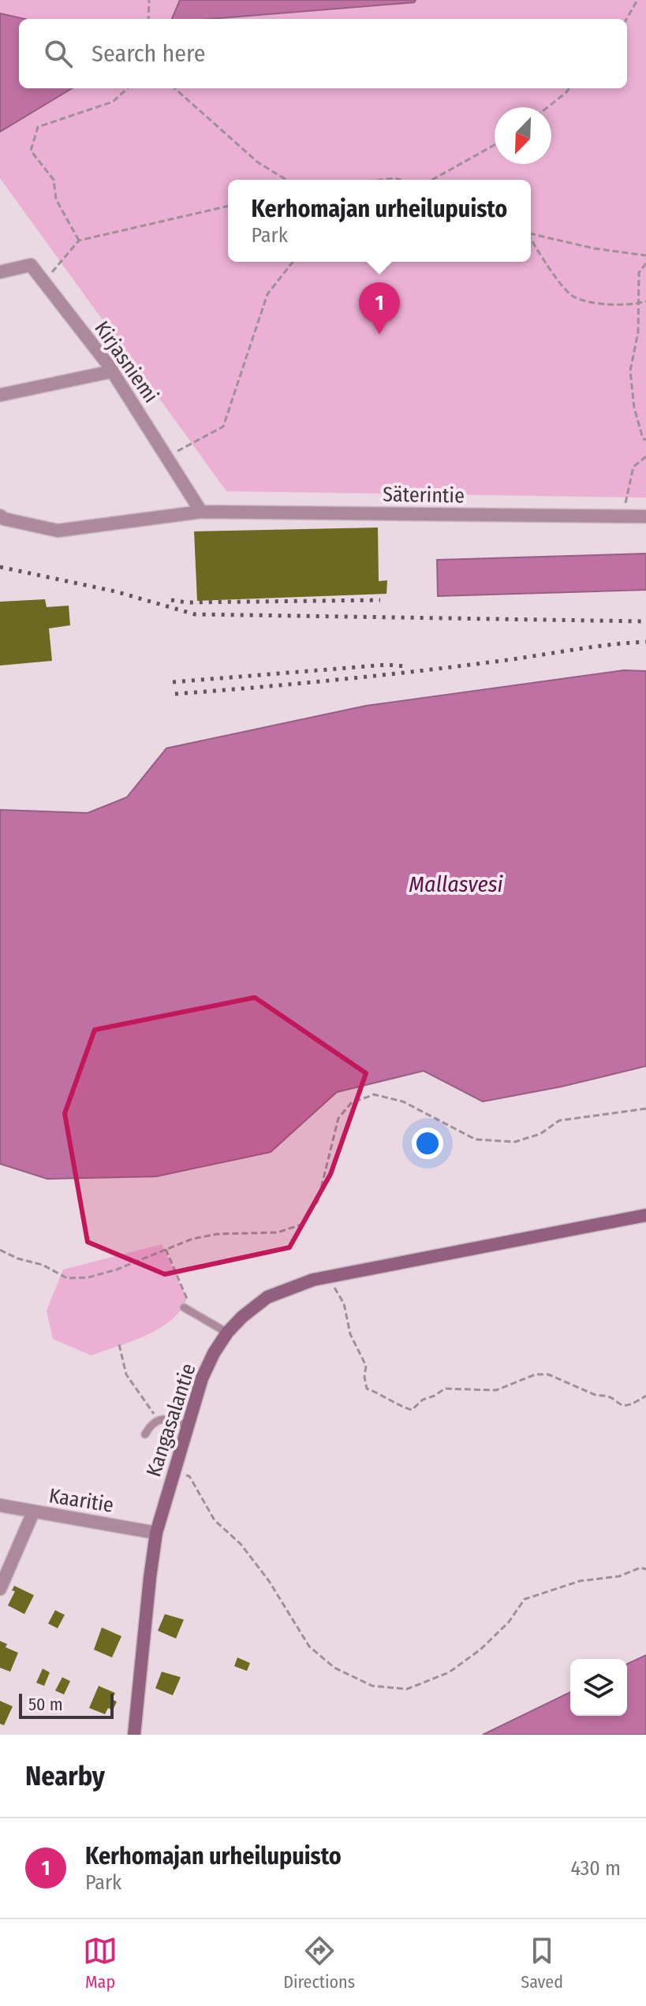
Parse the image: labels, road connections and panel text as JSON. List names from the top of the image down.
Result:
{
  "streets": {
    "main road": ["Kangasalantie"],
    "street": ["Kirjasniemi", "Säterintie", "Kaaritie"]
  },
  "crossings": [
    ["Kirjasniemi", "Säterintie"],
    ["Kangasalantie", "Kaaritie"]
  ],
  "water": ["Mallasvesi"],
  "scale_bar": "50 m",
  "north": "bottom left",
  "page": {
    "search": "Search here",
    "popup": ["Kerhomajan urheilupuisto", "Park"],
    "pins": "1",
    "scale": "50 m",
    "heading": "Nearby",
    "list": [
      {
        "mark": "1",
        "name": "Kerhomajan urheilupuisto",
        "note": "Park",
        "value": "430 m"
      }
    ],
    "nav": ["Map", "Directions", "Saved"]
  }
}
